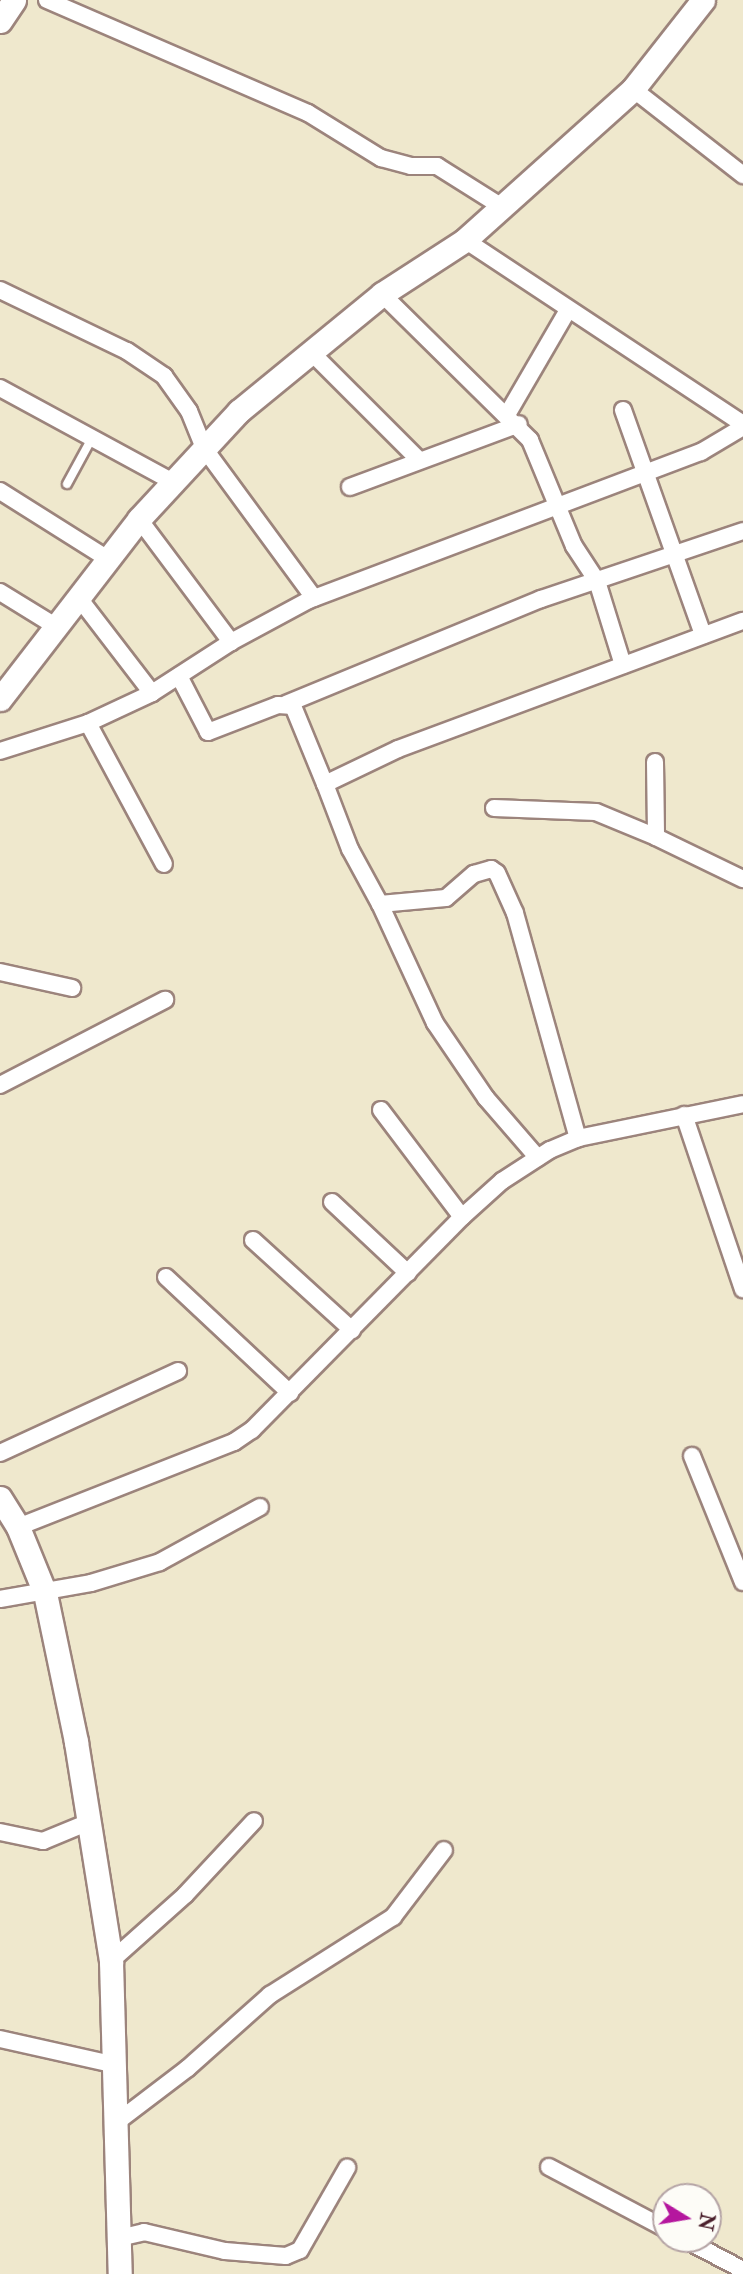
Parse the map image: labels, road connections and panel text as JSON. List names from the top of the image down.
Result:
{
  "north": "right"
}
